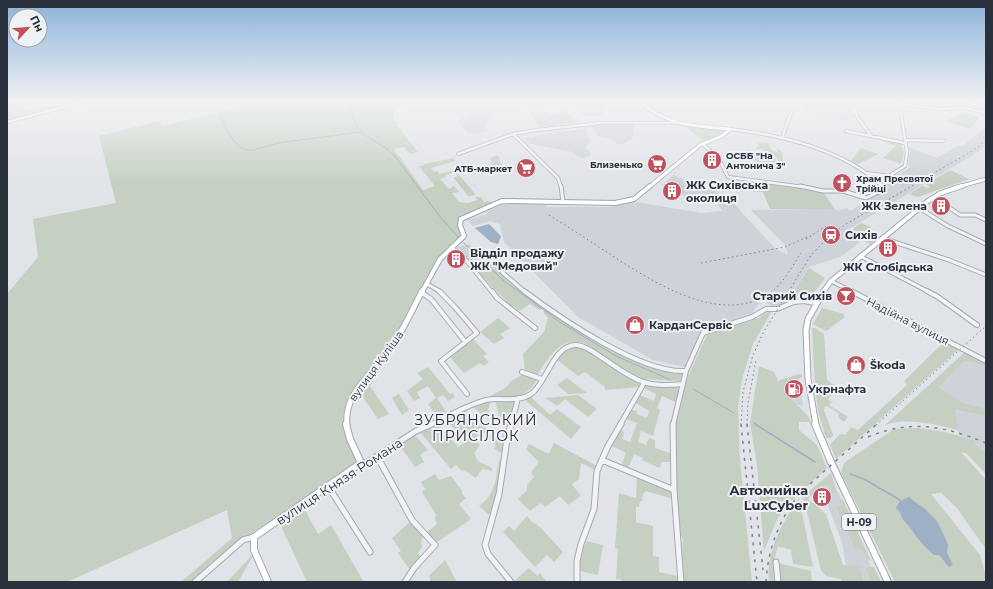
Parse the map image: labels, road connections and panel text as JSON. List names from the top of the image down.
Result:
{
  "streets": {
    "main road": ["вулиця Куліша", "вулиця Князя Романа", "Н-09"],
    "street": ["Надійна вулиця"]
  },
  "crossings": [
    ["вулиця Куліша", "вулиця Князя Романа"]
  ],
  "districts": ["ЗУБРЯНСЬКИЙ ПРИСІЛОК"],
  "places": {
    "building": [
      "ОСББ \"На Антонича 3\"",
      "ЖК Сихівська околиця",
      "ЖК Зелена",
      "ЖК Слобідська",
      "Відділ продажу ЖК \"Медовий\"",
      "Автомийка LuxCyber"
    ],
    "supermarket": ["Близенько", "АТБ-маркет"],
    "church": ["Храм Пресвятої Трійці"],
    "station": ["Сихів"],
    "bar": ["Старий Сихів"],
    "shop": ["КарданСервіс", "Škoda"],
    "fuel station": ["Укрнафта"]
  },
  "north": "top right"
}
